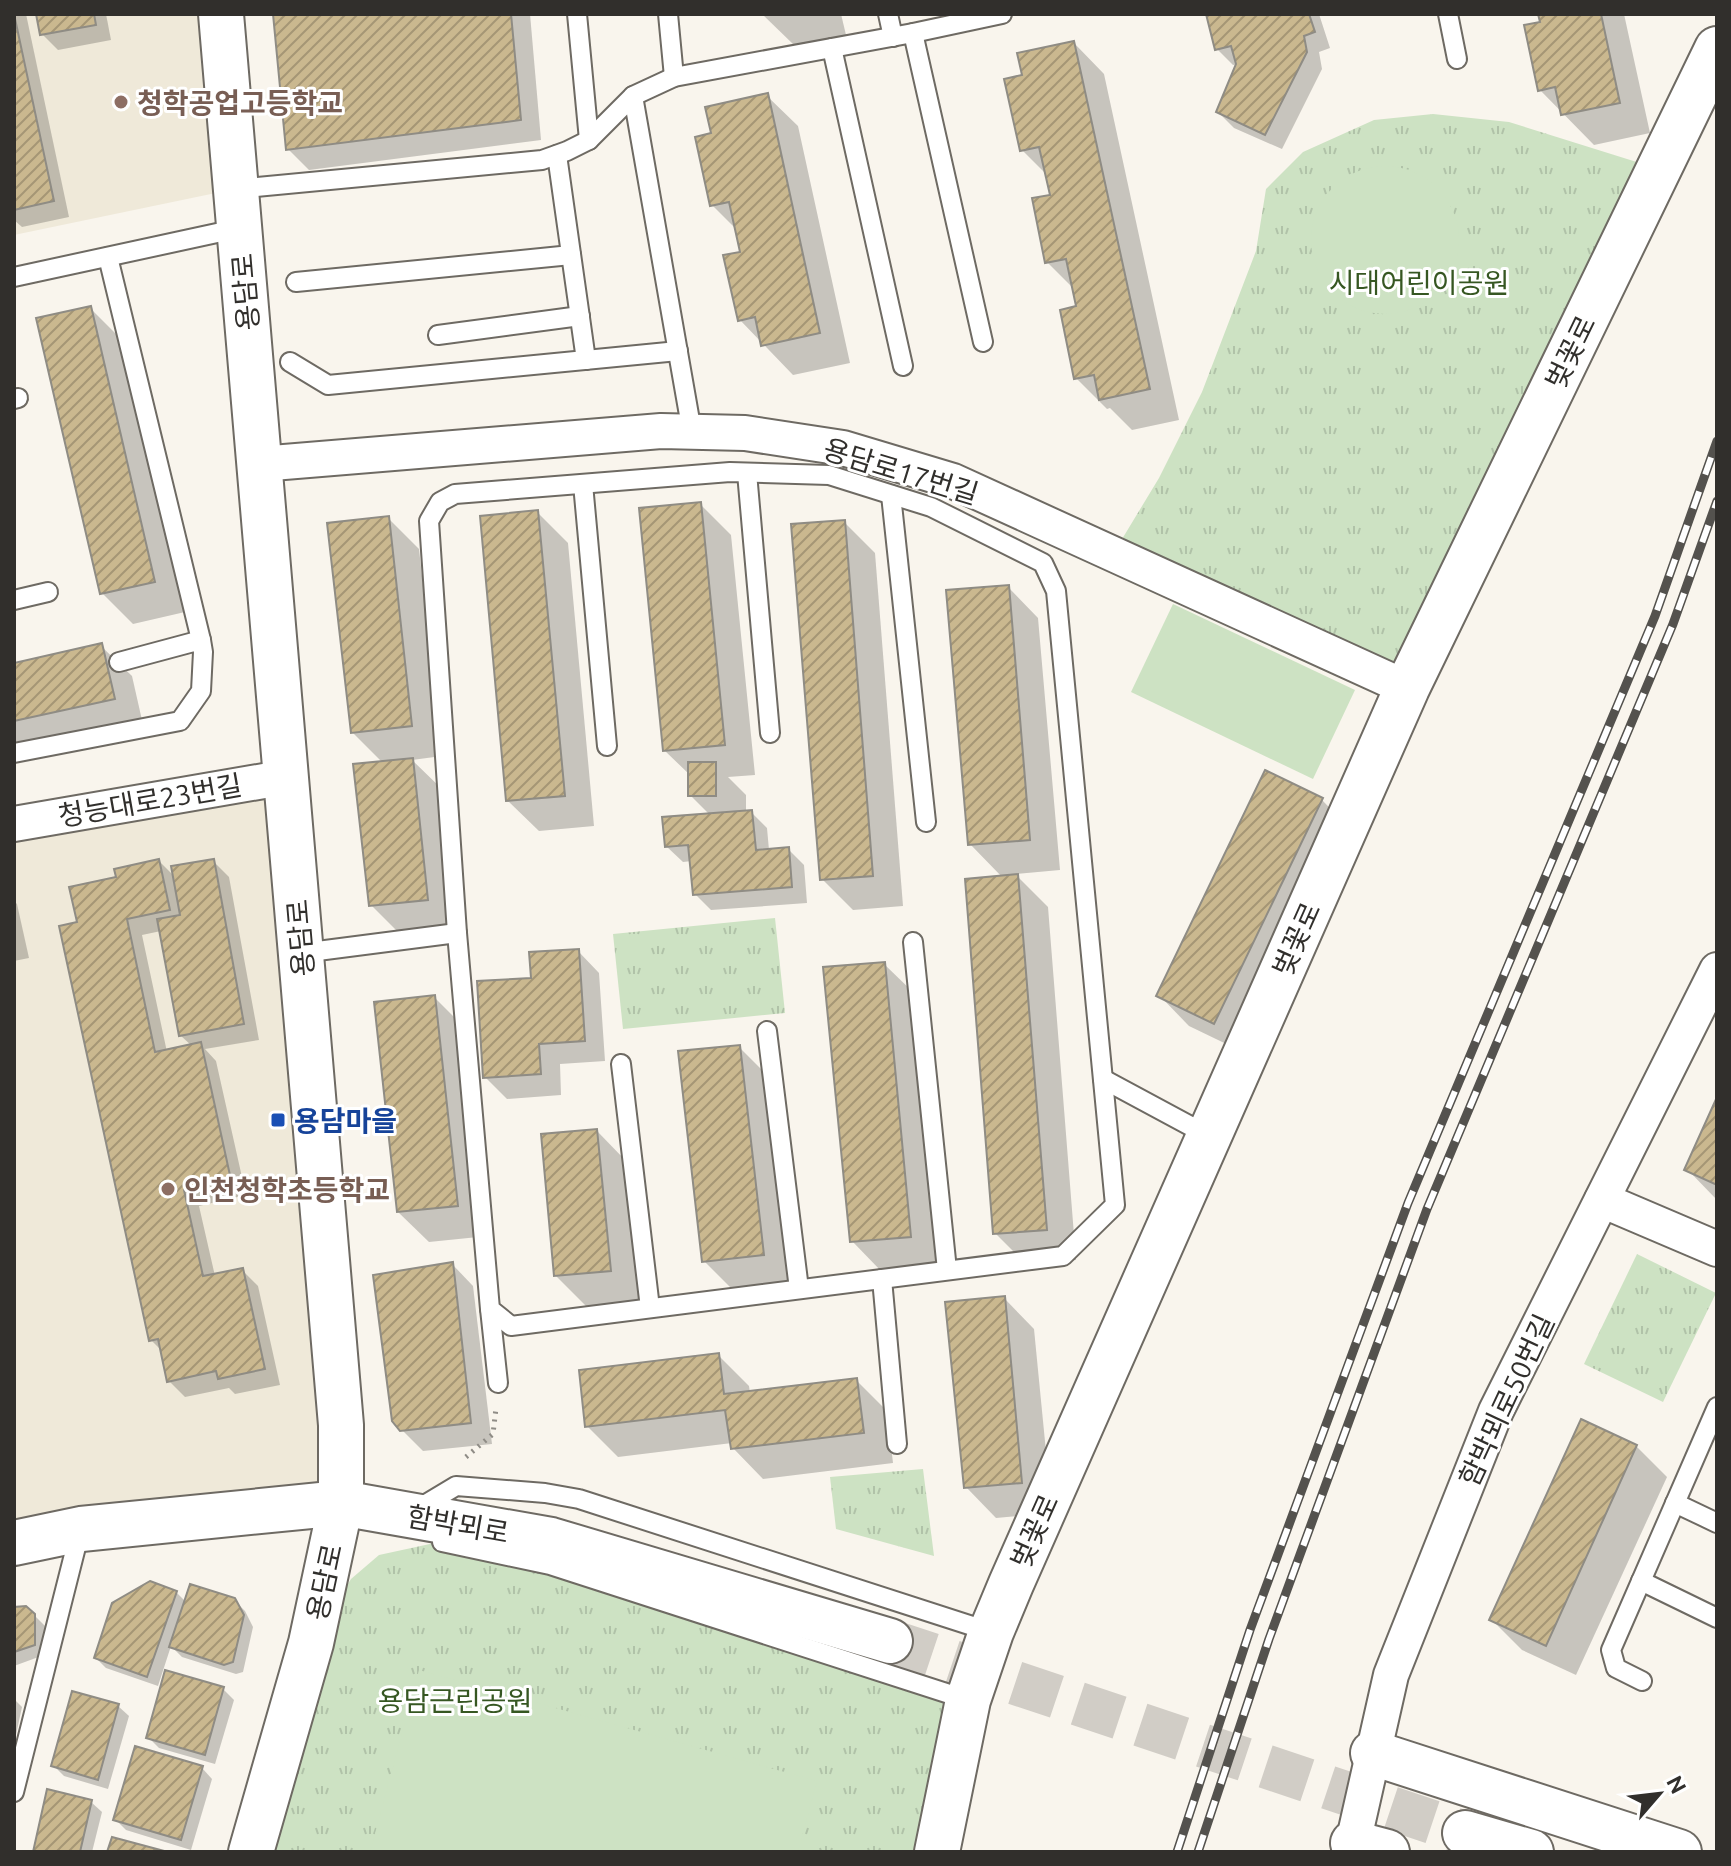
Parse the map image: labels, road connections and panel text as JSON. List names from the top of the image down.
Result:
{
  "streets": {
    "street": [
      "용담로",
      "벚꽃로",
      "용담로17번길",
      "청능대로23번길",
      "함박뫼로50번길",
      "함박뫼로"
    ]
  },
  "crossings": [
    ["용담로", "용담로17번길"],
    ["용담로", "청능대로23번길"],
    ["용담로", "함박뫼로"],
    ["벚꽃로", "용담로17번길"]
  ],
  "parks": ["시대어린이공원", "용담근린공원"],
  "places": {
    "other": ["청학공업고등학교", "인천청학초등학교"],
    "transit": ["용담마을"]
  },
  "north": "top right"
}
